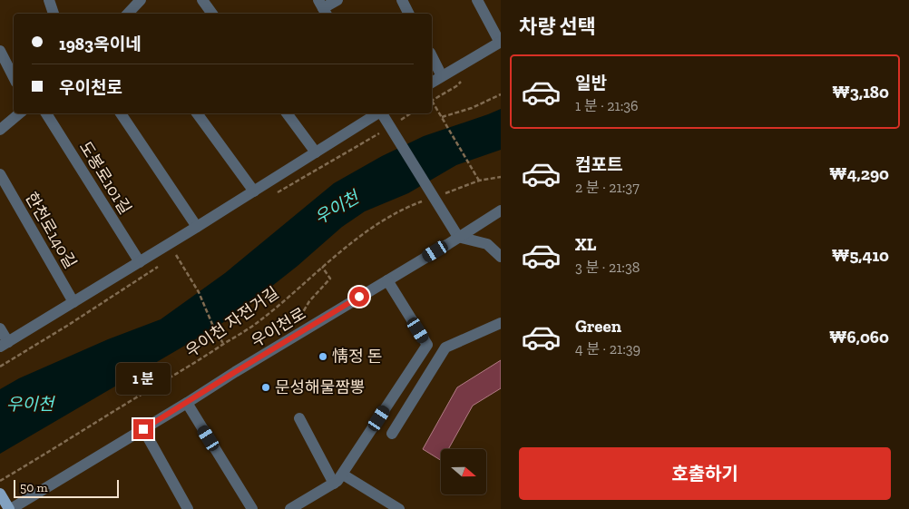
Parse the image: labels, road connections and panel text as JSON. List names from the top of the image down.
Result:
{
  "streets": {
    "street": ["도봉로101길", "한천로140길", "우이천로"],
    "path": ["우이천 자전거길"]
  },
  "water": ["우이천"],
  "places": ["情정 돈", "문성해물짬뽕"],
  "scale_bar": "50 m",
  "north": "right",
  "page": {
    "heading": "차량 선택",
    "banner": ["1983옥이네", "우이천로"],
    "list": [
      {
        "name": "일반",
        "note": "1 분 · 21:36",
        "value": "₩3,180"
      },
      {
        "name": "컴포트",
        "note": "2 분 · 21:37",
        "value": "₩4,290"
      },
      {
        "name": "XL",
        "note": "3 분 · 21:38",
        "value": "₩5,410"
      },
      {
        "name": "Green",
        "note": "4 분 · 21:39",
        "value": "₩6,060"
      }
    ],
    "bubble": "1 분",
    "buttons": "호출하기",
    "scale": "50 m"
  }
}
